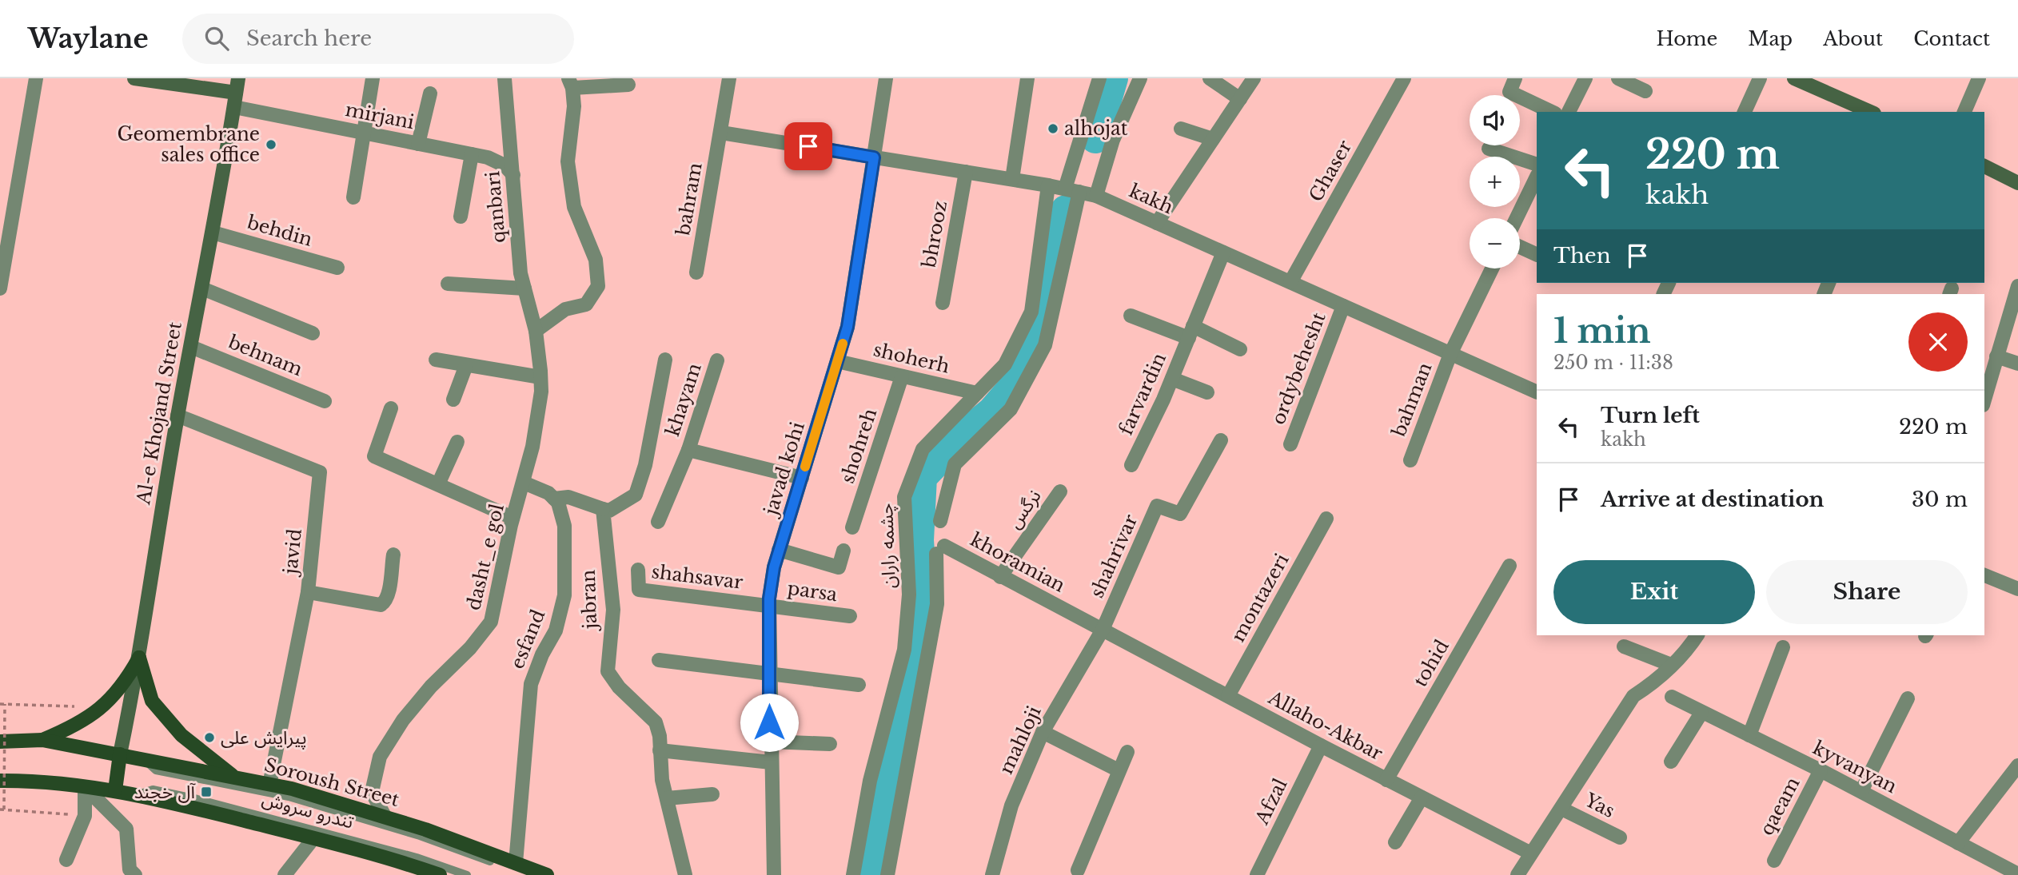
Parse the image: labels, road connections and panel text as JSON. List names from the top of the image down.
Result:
{
  "streets": {
    "main road": ["Soroush Street"],
    "street": [
      "mirjani",
      "Ghaser",
      "bahram",
      "kakh",
      "qanbari",
      "behdin",
      "bhrooz",
      "behnam",
      "shoherh",
      "ordybehesht",
      "farvardin",
      "khayam",
      "bahman",
      "Al-e Khojand Street",
      "shohreh",
      "javad kohi",
      "نرگس",
      "چشمه راران",
      "javid",
      "shahrivar",
      "dasht_e gol",
      "khoramian",
      "shahsavar",
      "parsa",
      "montazeri",
      "jabran",
      "esfand",
      "tohid",
      "Allaho-Akbar",
      "mahloji",
      "kyvanyan",
      "Afzal",
      "Yas",
      "qaeam"
    ],
    "lane": ["تندرو سروش"]
  },
  "crossings": [
    ["mirjani", "qanbari"],
    ["mirjani", "Al-e Khojand Street"],
    ["Ghaser", "kakh"],
    ["bahram", "kakh"],
    ["kakh", "bhrooz"],
    ["kakh", "ordybehesht"],
    ["kakh", "farvardin"],
    ["kakh", "bahman"],
    ["kakh", "javad kohi"],
    ["kakh", "چشمه راران"],
    ["qanbari", "dasht_e gol"],
    ["behdin", "Al-e Khojand Street"],
    ["behnam", "Al-e Khojand Street"],
    ["shoherh", "shohreh"],
    ["shoherh", "javad kohi"],
    ["shoherh", "چشمه راران"],
    ["khayam", "javad kohi"],
    ["Al-e Khojand Street", "javid"],
    ["Al-e Khojand Street", "Soroush Street"],
    ["javad kohi", "shahsavar"],
    ["javad kohi", "parsa"],
    ["نرگس", "khoramian"],
    ["javid", "Soroush Street"],
    ["shahrivar", "khoramian"],
    ["shahrivar", "Allaho-Akbar"],
    ["shahrivar", "mahloji"],
    ["dasht_e gol", "Soroush Street"],
    ["khoramian", "Allaho-Akbar"],
    ["khoramian", "mahloji"],
    ["shahsavar", "parsa"],
    ["montazeri", "Allaho-Akbar"],
    ["esfand", "Soroush Street"],
    ["tohid", "Allaho-Akbar"],
    ["Allaho-Akbar", "mahloji"],
    ["Allaho-Akbar", "Afzal"],
    ["kyvanyan", "qaeam"]
  ],
  "places": {
    "other": ["alhojat", "Geomembrane sales office", "پیرایش علی"],
    "transit": ["آل خجند"]
  },
  "page": {
    "header": "Waylane",
    "search": "Search here",
    "nav": [
      "Home",
      "Map",
      "About",
      "Contact"
    ],
    "map_buttons": ["+", "−"],
    "turn": ["220 m", "kakh"],
    "then": "Then",
    "heading": ["1 min", "250 m · 11:38"],
    "list": [
      {
        "name": "Turn left",
        "note": "kakh",
        "value": "220 m"
      },
      {
        "name": "Arrive at destination",
        "value": "30 m"
      }
    ],
    "buttons": ["Exit", "Share"]
  }
}
